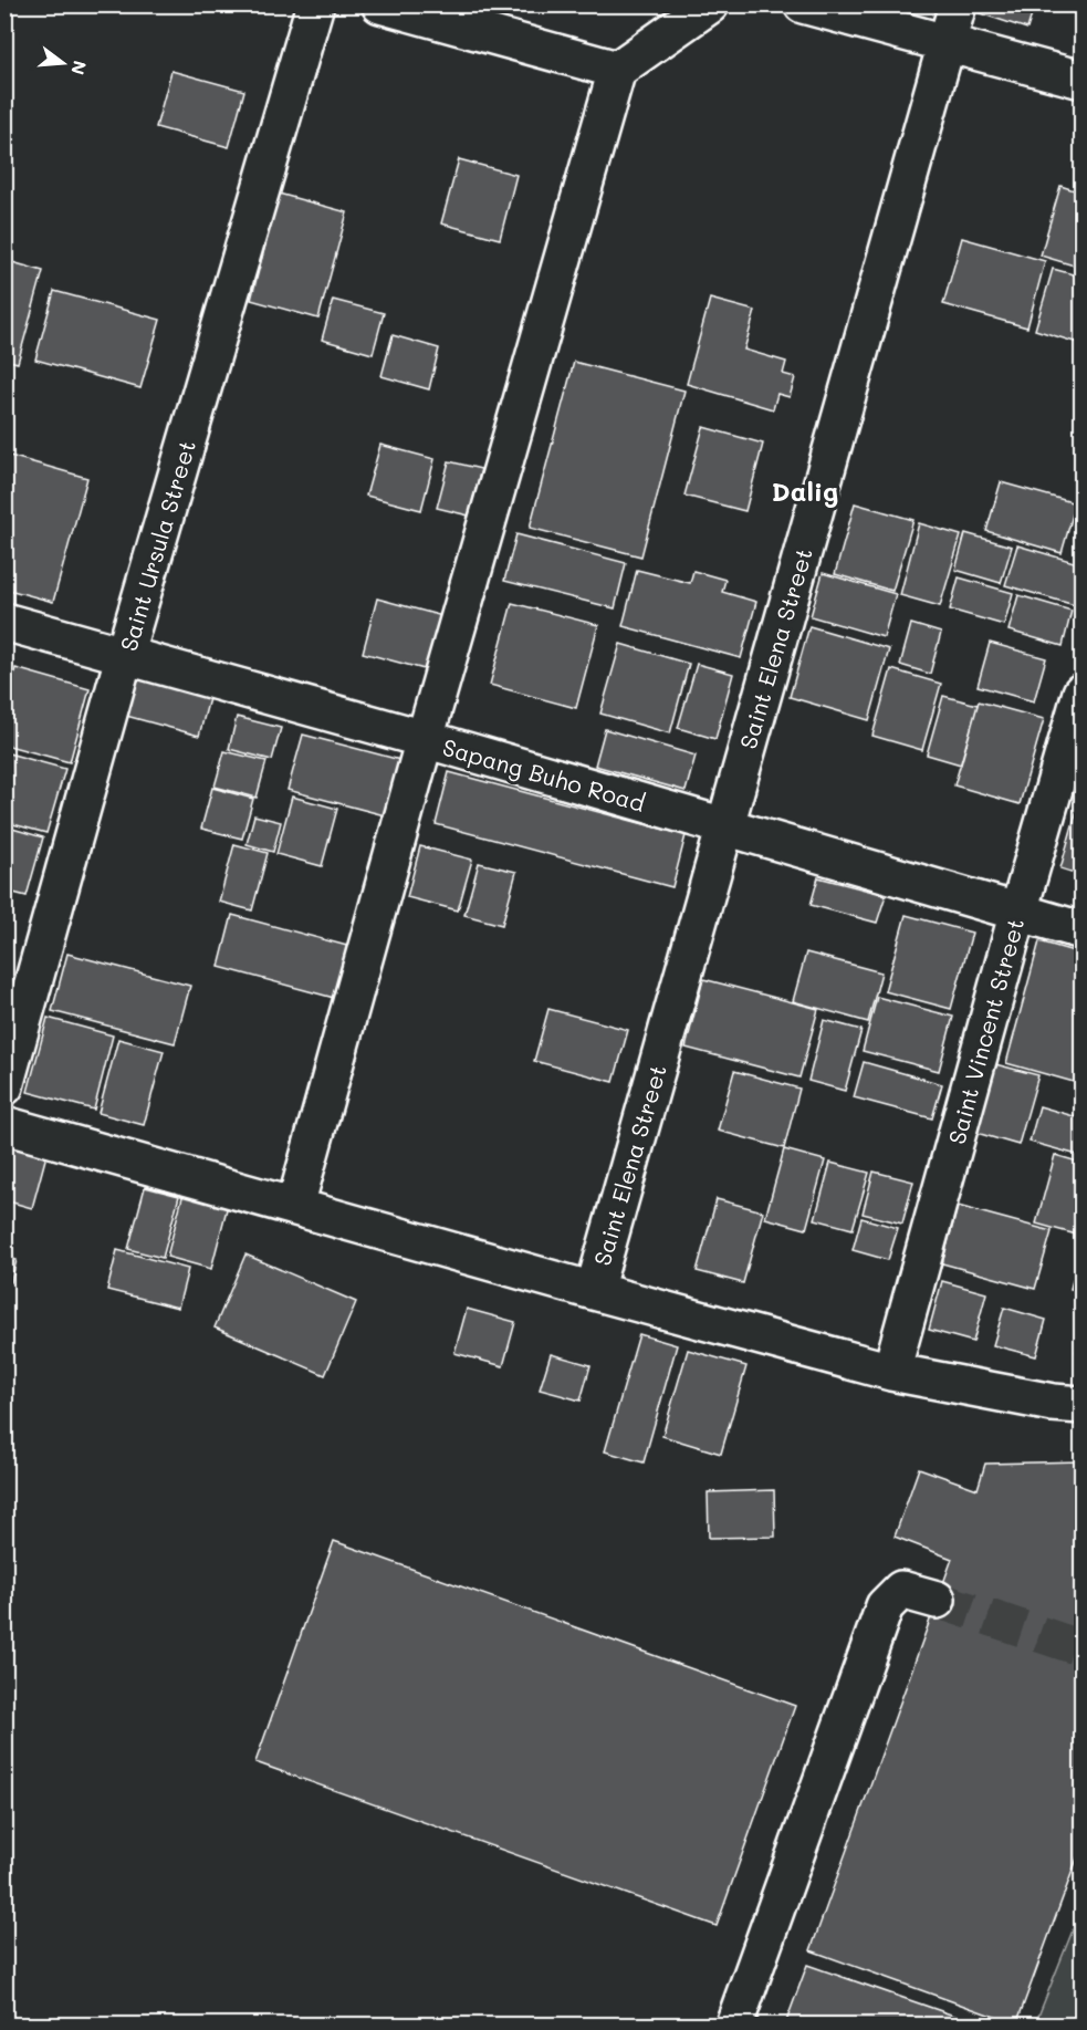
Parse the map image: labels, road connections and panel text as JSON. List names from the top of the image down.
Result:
{
  "streets": {
    "street": [
      "Saint Ursula Street",
      "Saint Elena Street",
      "Sapang Buho Road",
      "Saint Vincent Street"
    ]
  },
  "crossings": [
    ["Saint Ursula Street", "Sapang Buho Road"],
    ["Saint Elena Street", "Sapang Buho Road"],
    ["Sapang Buho Road", "Saint Vincent Street"]
  ],
  "districts": ["Dalig"],
  "north": "right"
}
